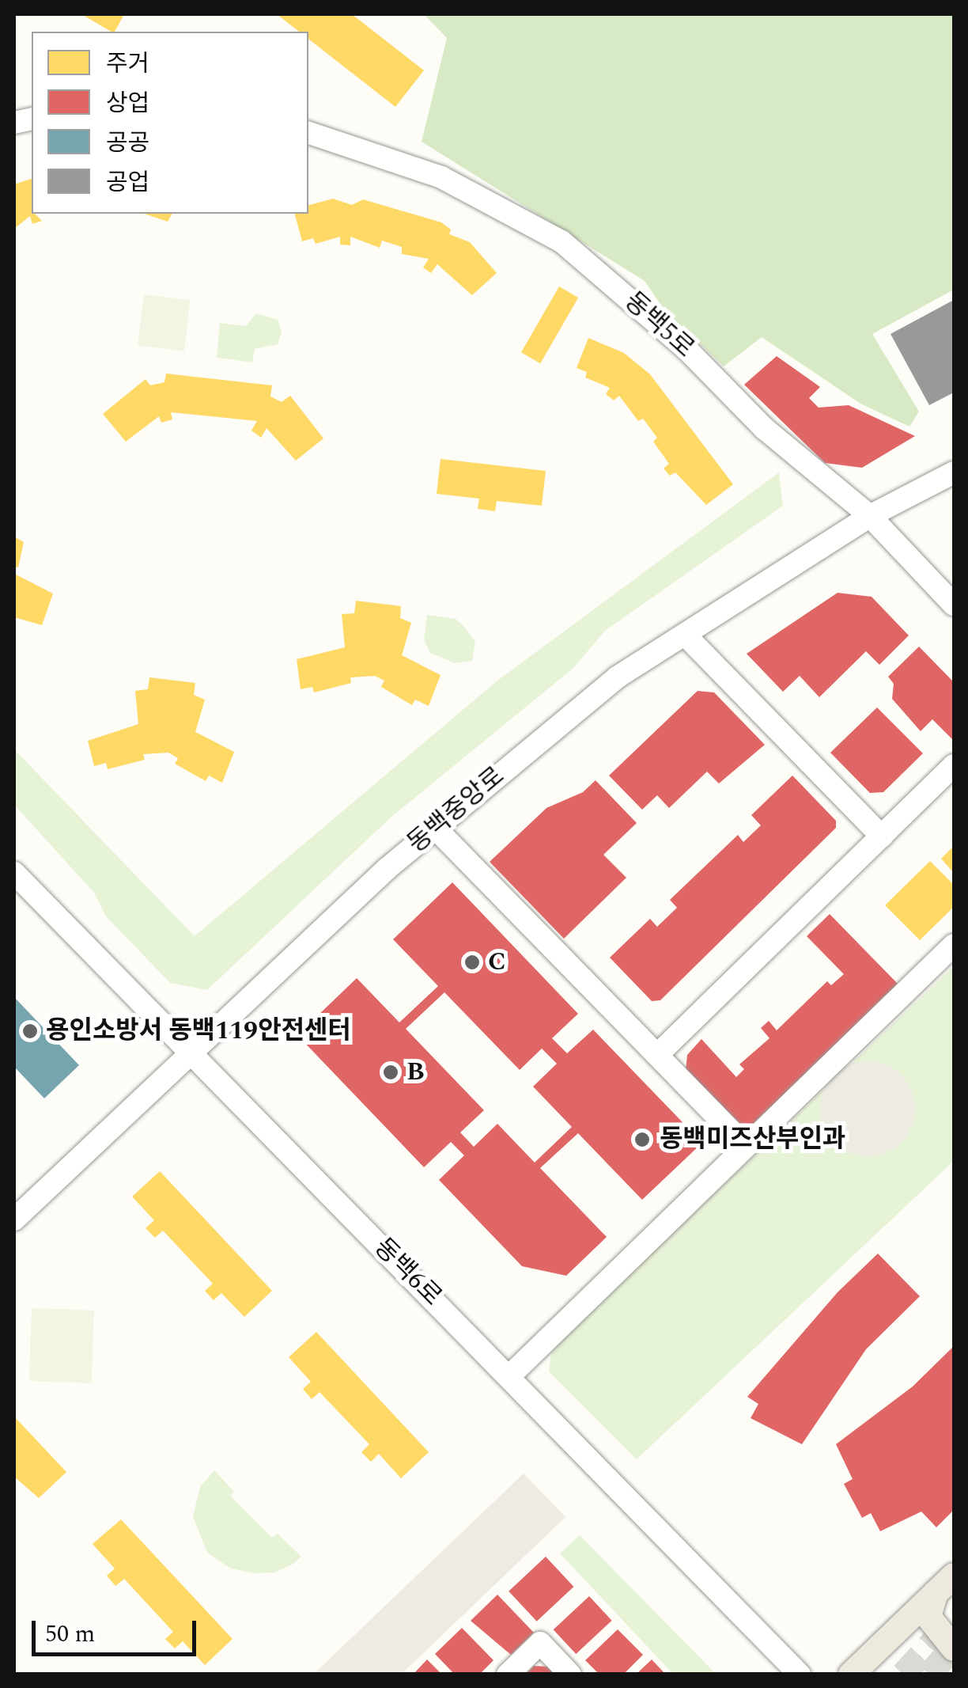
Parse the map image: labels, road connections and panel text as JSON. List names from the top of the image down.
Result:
{
  "streets": {
    "street": ["동백5로", "동백중앙로", "동백6로"]
  },
  "crossings": [
    ["동백5로", "동백중앙로"],
    ["동백중앙로", "동백6로"]
  ],
  "places": [
    "C",
    "용인소방서 동백119안전센터",
    "B",
    "동백미즈산부인과"
  ],
  "legend": [
    "주거",
    "상업",
    "공공",
    "공업"
  ],
  "scale_bar": "50 m"
}
